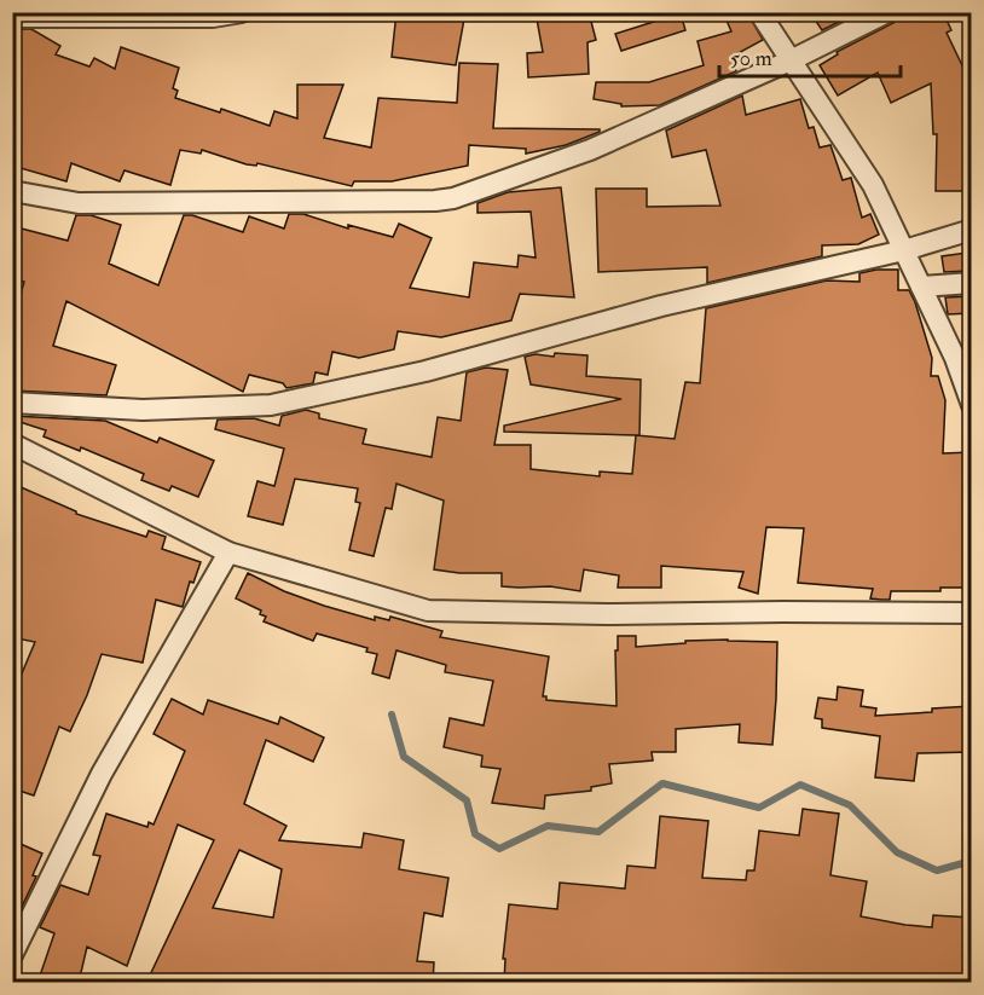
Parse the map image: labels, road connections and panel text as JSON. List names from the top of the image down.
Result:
{
  "scale_bar": "50 m"
}
